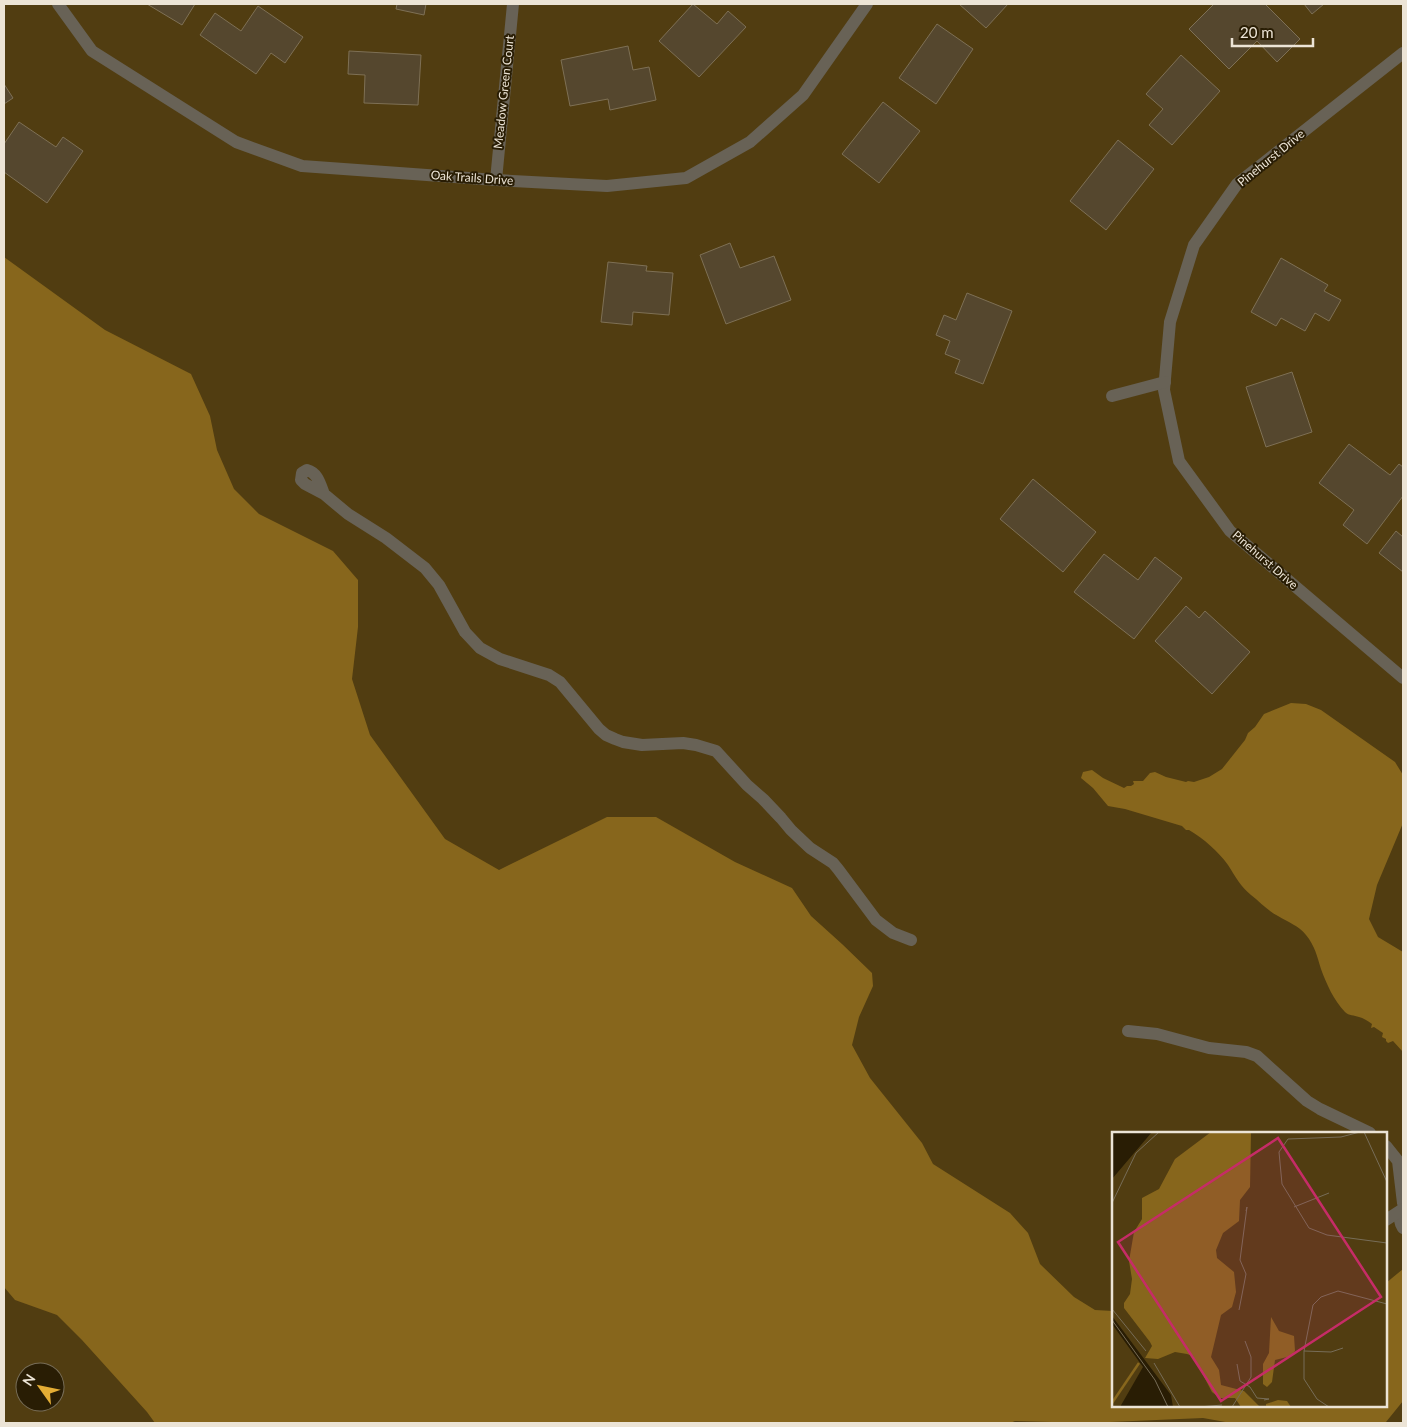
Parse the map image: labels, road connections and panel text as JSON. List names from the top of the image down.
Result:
{
  "streets": {
    "street": ["Meadow Green Court", "Pinehurst Drive", "Oak Trails Drive"]
  },
  "crossings": [
    ["Meadow Green Court", "Oak Trails Drive"]
  ],
  "scale_bar": "20 m",
  "north": "top left"
}
